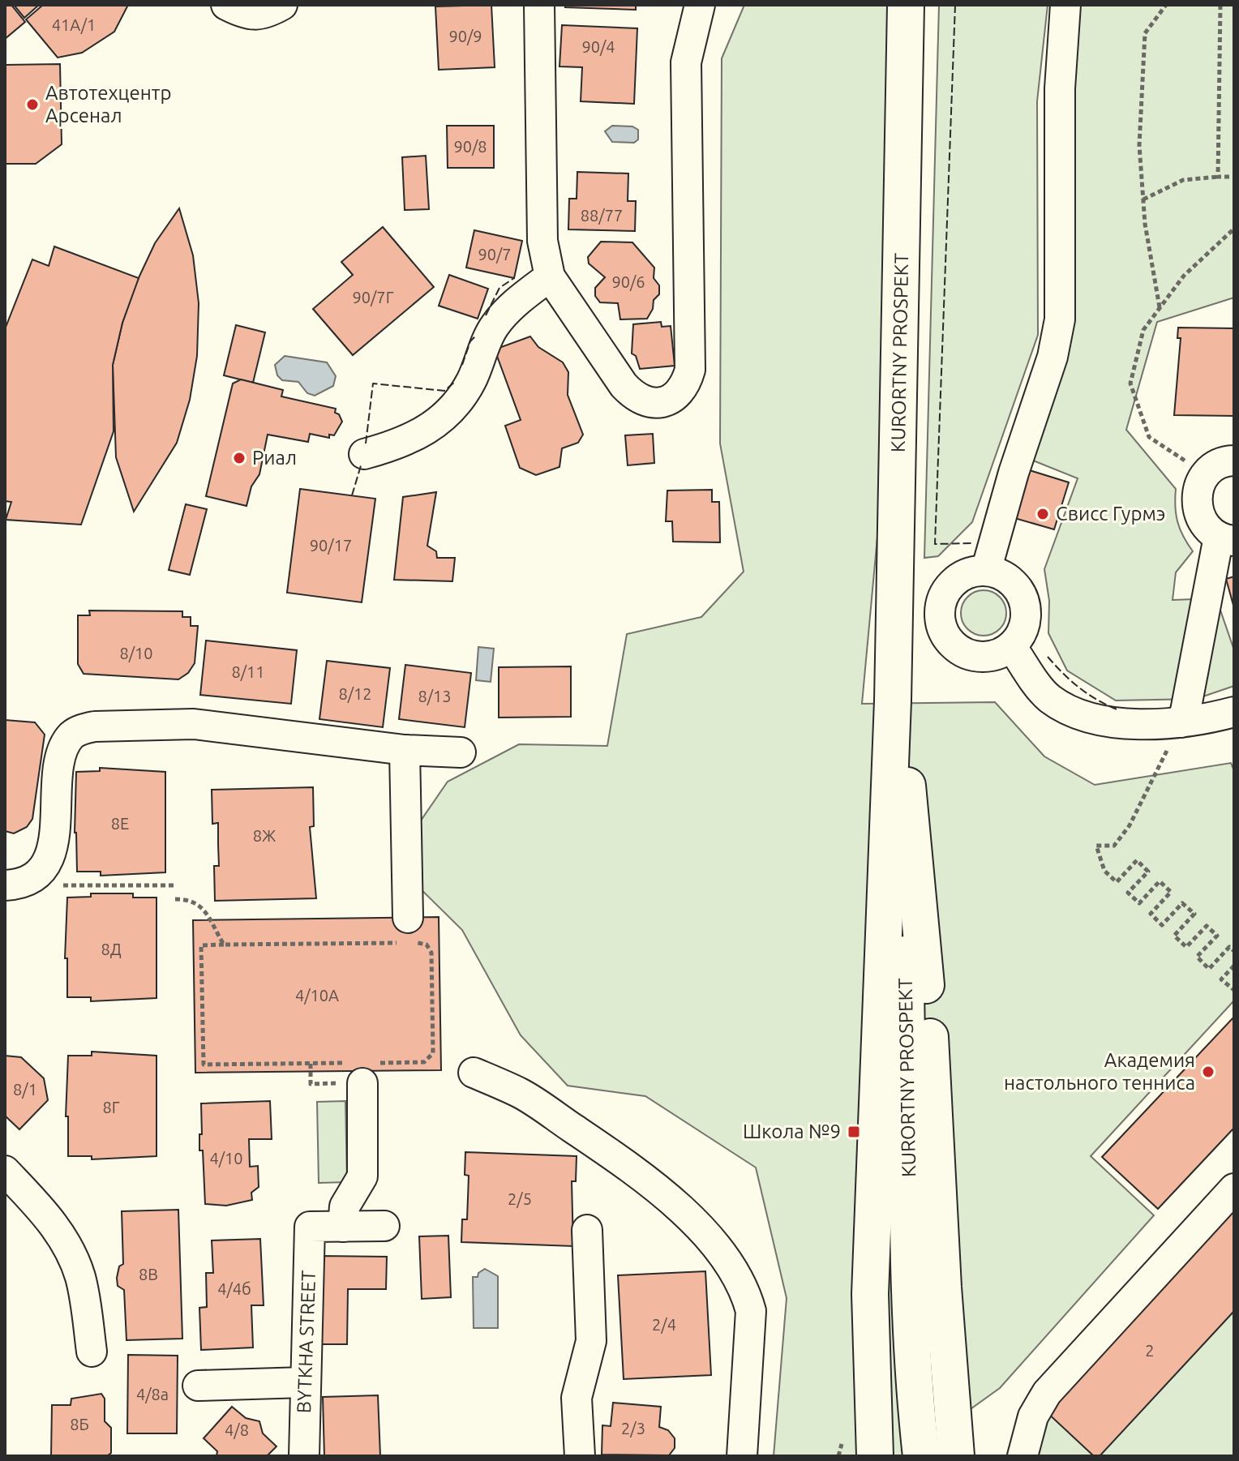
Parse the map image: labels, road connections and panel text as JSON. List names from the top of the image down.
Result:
{
  "streets": {
    "main road": ["KURORTNY PROSPEKT"],
    "street": ["BYTKHA STREET"]
  },
  "places": {
    "other": [
      "Автотехцентр Арсенал",
      "Риал",
      "Свисс Гурмэ",
      "Академия настольного тенниса"
    ],
    "transit": ["Школа №9"]
  },
  "house_numbers": [
    "41А/1",
    "90/9",
    "90/4",
    "90/8",
    "88/77",
    "90/7",
    "90/6",
    "90/7Г",
    "90/17",
    "8/10",
    "8/11",
    "8/12",
    "8/13",
    "8Е",
    "8Ж",
    "8Д",
    "4/10А",
    "8/1",
    "8Г",
    "4/10",
    "2/5",
    "8В",
    "4/4б",
    "2/4",
    "2",
    "4/8а",
    "8Б",
    "2/3",
    "4/8"
  ]
}
